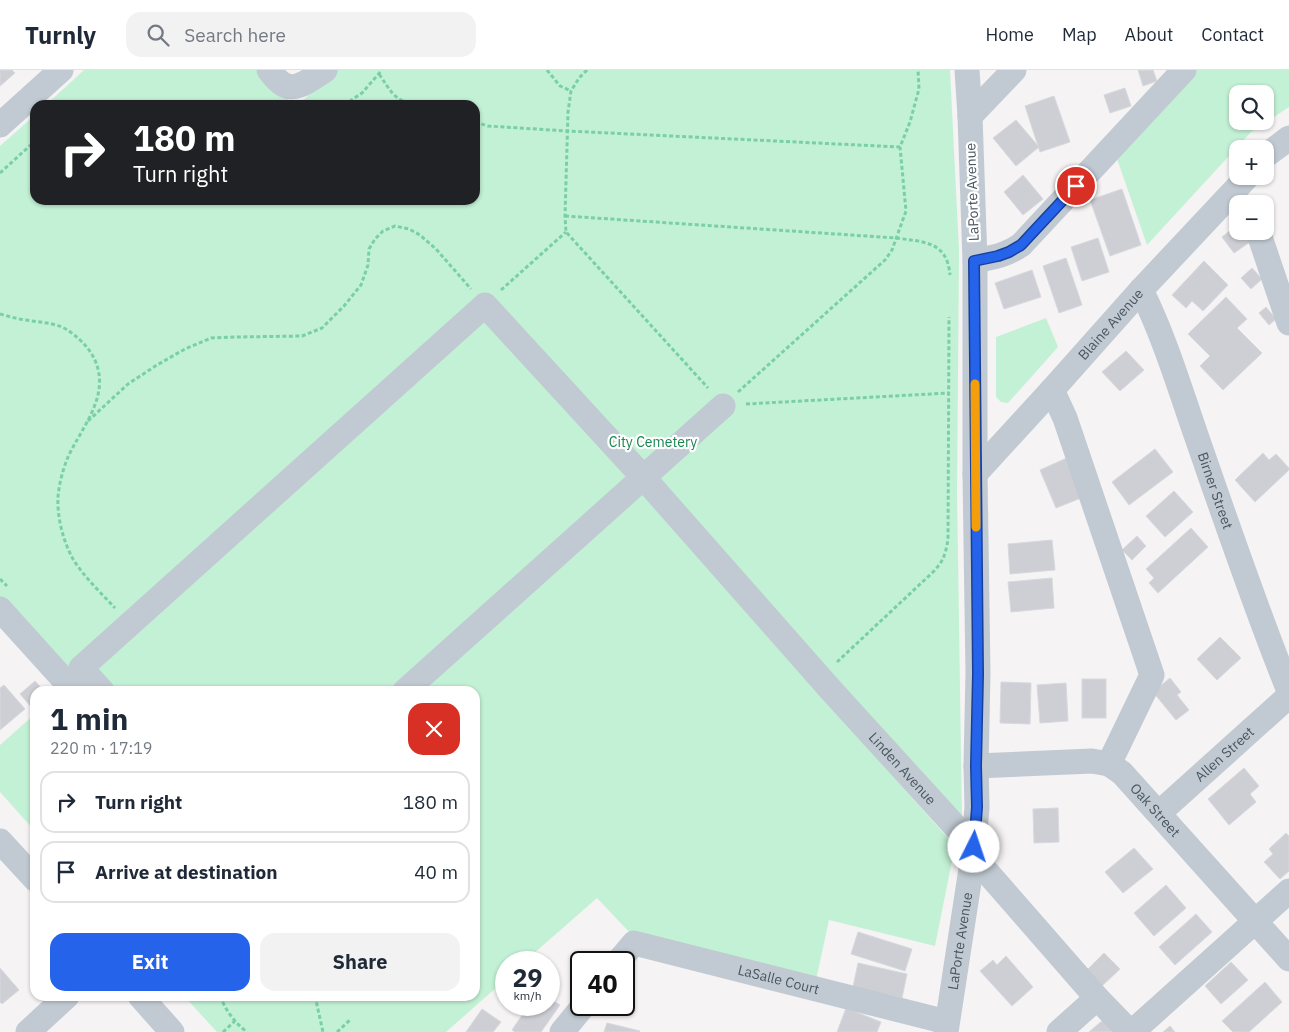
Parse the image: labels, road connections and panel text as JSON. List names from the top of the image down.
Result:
{
  "streets": {
    "street": [
      "LaPorte Avenue",
      "Blaine Avenue",
      "Birner Street",
      "Allen Street",
      "Linden Avenue",
      "Oak Street",
      "LaSalle Court"
    ]
  },
  "crossings": [
    ["LaPorte Avenue", "Blaine Avenue"],
    ["LaPorte Avenue", "Linden Avenue"],
    ["LaPorte Avenue", "LaSalle Court"],
    ["Blaine Avenue", "Birner Street"],
    ["Birner Street", "Allen Street"],
    ["Allen Street", "Oak Street"]
  ],
  "parks": ["City Cemetery"],
  "page": {
    "header": "Turnly",
    "search": "Search here",
    "nav": [
      "Home",
      "Map",
      "About",
      "Contact"
    ],
    "map_buttons": ["+", "−"],
    "turn": ["180 m", "Turn right"],
    "heading": ["1 min", "220 m · 17:19"],
    "list": [
      {
        "name": "Turn right",
        "value": "180 m"
      },
      {
        "name": "Arrive at destination",
        "value": "40 m"
      }
    ],
    "buttons": ["Exit", "Share"],
    "speed": "29 km/h",
    "limit": "40"
  }
}
